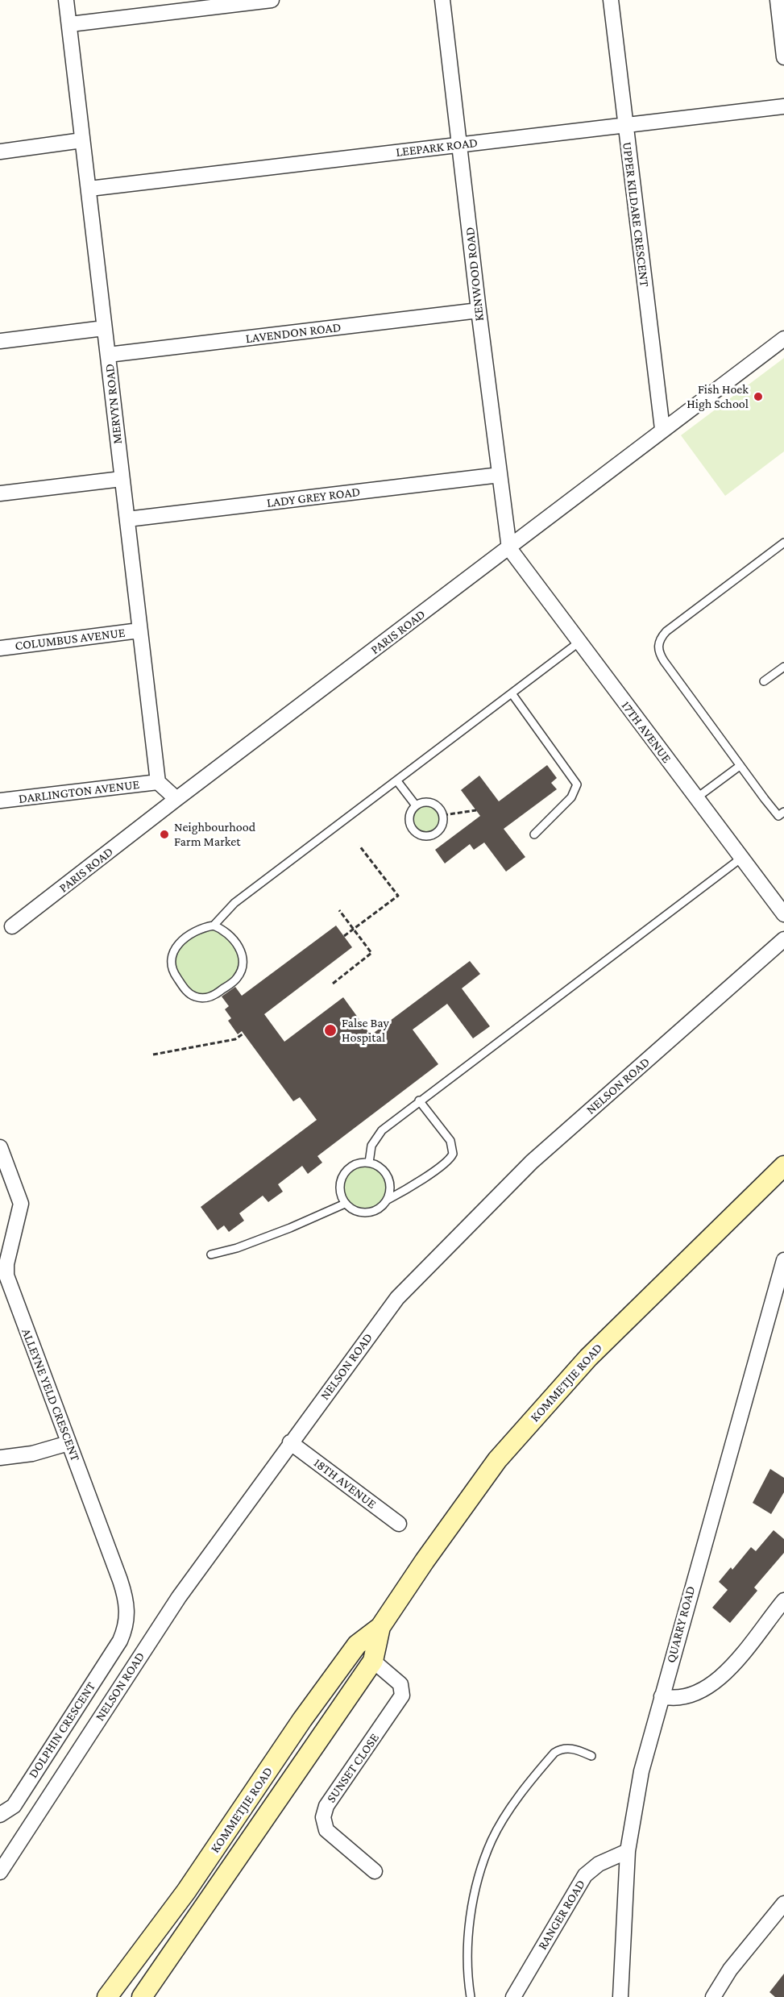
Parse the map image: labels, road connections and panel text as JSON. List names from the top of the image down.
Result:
{
  "streets": {
    "main road": ["KOMMETJIE ROAD"],
    "street": [
      "LEEPARK ROAD",
      "UPPER KILDARE CRESCENT",
      "KENWOOD ROAD",
      "LAVENDON ROAD",
      "MERVYN ROAD",
      "LADY GREY ROAD",
      "PARIS ROAD",
      "COLUMBUS AVENUE",
      "17TH AVENUE",
      "DARLINGTON AVENUE",
      "NELSON ROAD",
      "ALLEYNE YELD CRESCENT",
      "18TH AVENUE",
      "QUARRY ROAD",
      "DOLPHIN CRESCENT",
      "SUNSET CLOSE",
      "RANGER ROAD"
    ]
  },
  "crossings": [
    ["LEEPARK ROAD", "UPPER KILDARE CRESCENT"],
    ["LEEPARK ROAD", "KENWOOD ROAD"],
    ["LEEPARK ROAD", "MERVYN ROAD"],
    ["UPPER KILDARE CRESCENT", "PARIS ROAD"],
    ["KENWOOD ROAD", "LAVENDON ROAD"],
    ["KENWOOD ROAD", "LADY GREY ROAD"],
    ["KENWOOD ROAD", "PARIS ROAD"],
    ["KENWOOD ROAD", "17TH AVENUE"],
    ["LAVENDON ROAD", "MERVYN ROAD"],
    ["MERVYN ROAD", "LADY GREY ROAD"],
    ["MERVYN ROAD", "COLUMBUS AVENUE"],
    ["MERVYN ROAD", "DARLINGTON AVENUE"],
    ["PARIS ROAD", "17TH AVENUE"],
    ["NELSON ROAD", "18TH AVENUE"],
    ["KOMMETJIE ROAD", "SUNSET CLOSE"],
    ["ALLEYNE YELD CRESCENT", "DOLPHIN CRESCENT"],
    ["QUARRY ROAD", "RANGER ROAD"]
  ],
  "places": ["Fish Hoek High School", "Neighbourhood Farm Market", "False Bay Hospital"]
}
